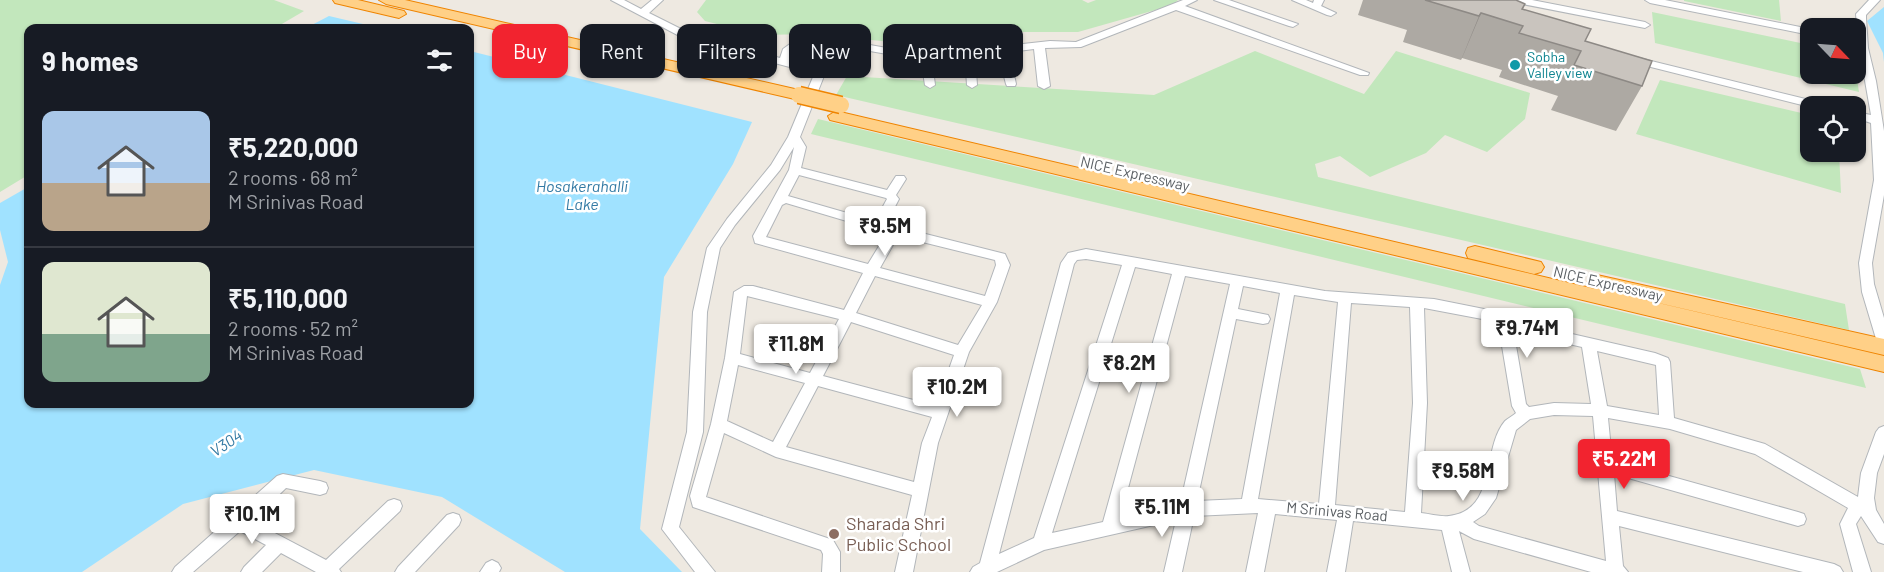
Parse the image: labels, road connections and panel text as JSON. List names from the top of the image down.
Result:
{
  "streets": {
    "highway": ["NICE Expressway"],
    "street": ["M Srinivas Road"]
  },
  "water": ["Hosakerahalli Lake", "V304"],
  "places": ["Sobha Valley view", "Sharada Shri Public School"],
  "north": "bottom right",
  "page": {
    "chip": [
      "Buy",
      "Rent",
      "Filters",
      "New",
      "Apartment"
    ],
    "heading": "9 homes",
    "list": [
      {
        "name": "₹5,220,000",
        "note": "2 rooms · 68 m² · M Srinivas Road"
      },
      {
        "name": "₹5,110,000",
        "note": "2 rooms · 52 m² · M Srinivas Road"
      }
    ],
    "price": [
      "₹9.5M",
      "₹9.74M",
      "₹11.8M",
      "₹8.2M",
      "₹10.2M",
      "₹5.22M",
      "₹9.58M",
      "₹5.11M",
      "₹10.1M"
    ]
  }
}
